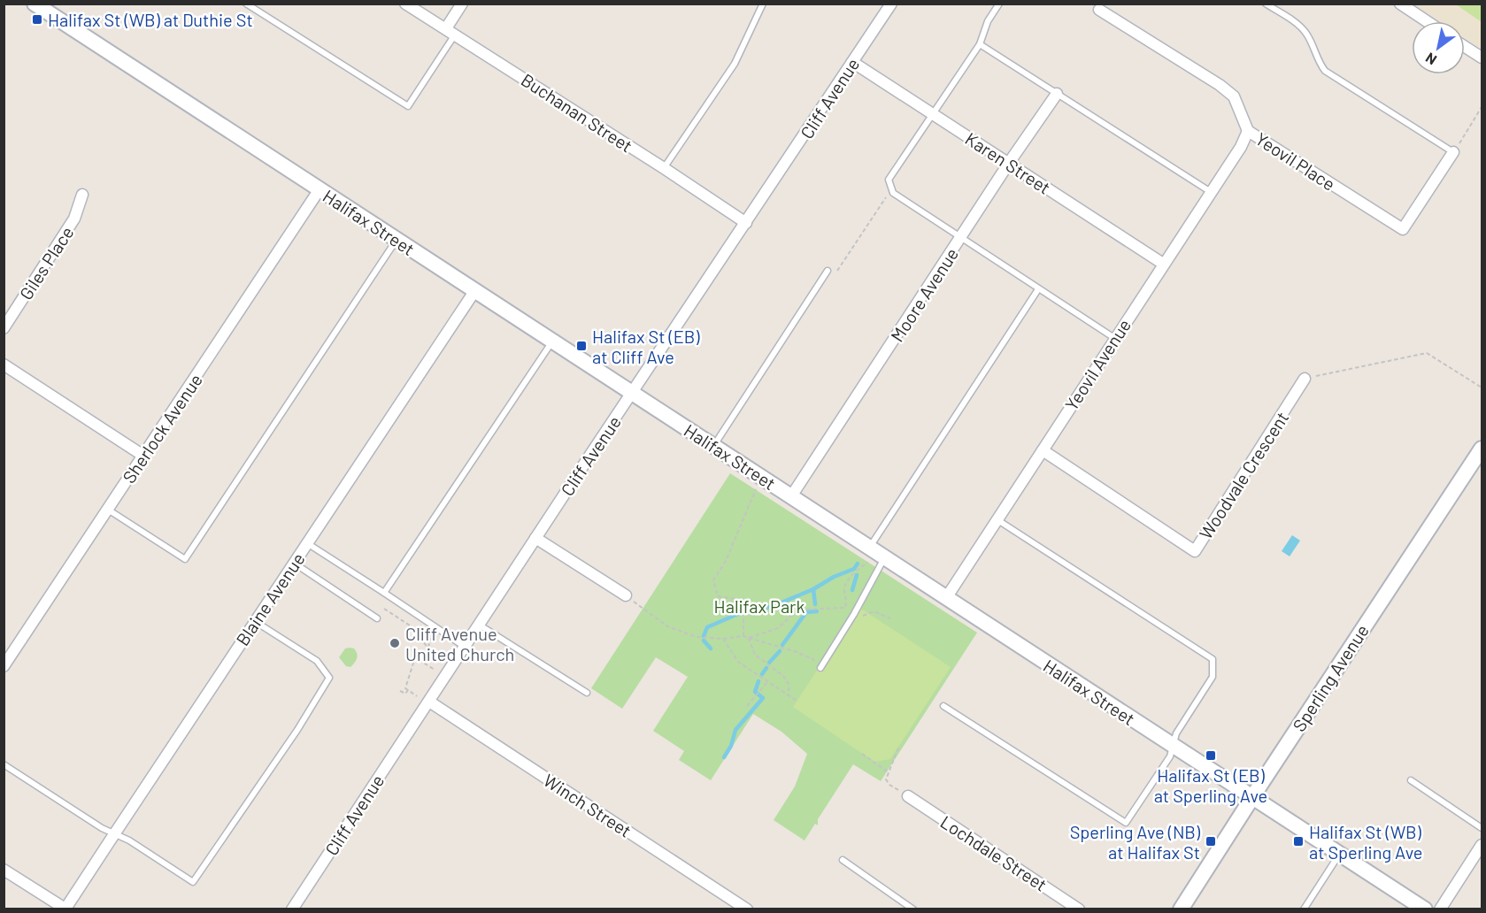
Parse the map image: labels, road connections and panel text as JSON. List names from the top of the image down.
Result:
{
  "streets": {
    "street": [
      "Cliff Avenue",
      "Buchanan Street",
      "Yeovil Place",
      "Karen Street",
      "Halifax Street",
      "Giles Place",
      "Moore Avenue",
      "Yeovil Avenue",
      "Sherlock Avenue",
      "Woodvale Crescent",
      "Blaine Avenue",
      "Sperling Avenue",
      "Winch Street",
      "Lochdale Street"
    ]
  },
  "crossings": [
    ["Cliff Avenue", "Buchanan Street"],
    ["Cliff Avenue", "Karen Street"],
    ["Cliff Avenue", "Halifax Street"],
    ["Cliff Avenue", "Winch Street"],
    ["Yeovil Place", "Yeovil Avenue"],
    ["Karen Street", "Moore Avenue"],
    ["Karen Street", "Yeovil Avenue"],
    ["Halifax Street", "Moore Avenue"],
    ["Halifax Street", "Yeovil Avenue"],
    ["Halifax Street", "Sherlock Avenue"],
    ["Halifax Street", "Blaine Avenue"],
    ["Halifax Street", "Sperling Avenue"],
    ["Yeovil Avenue", "Woodvale Crescent"]
  ],
  "parks": ["Halifax Park"],
  "places": {
    "transit": [
      "Halifax St (WB) at Duthie St",
      "Halifax St (EB) at Cliff Ave",
      "Halifax St (EB) at Sperling Ave",
      "Sperling Ave (NB) at Halifax St",
      "Halifax St (WB) at Sperling Ave"
    ],
    "other": ["Cliff Avenue United Church"]
  },
  "north": "bottom left"
}
